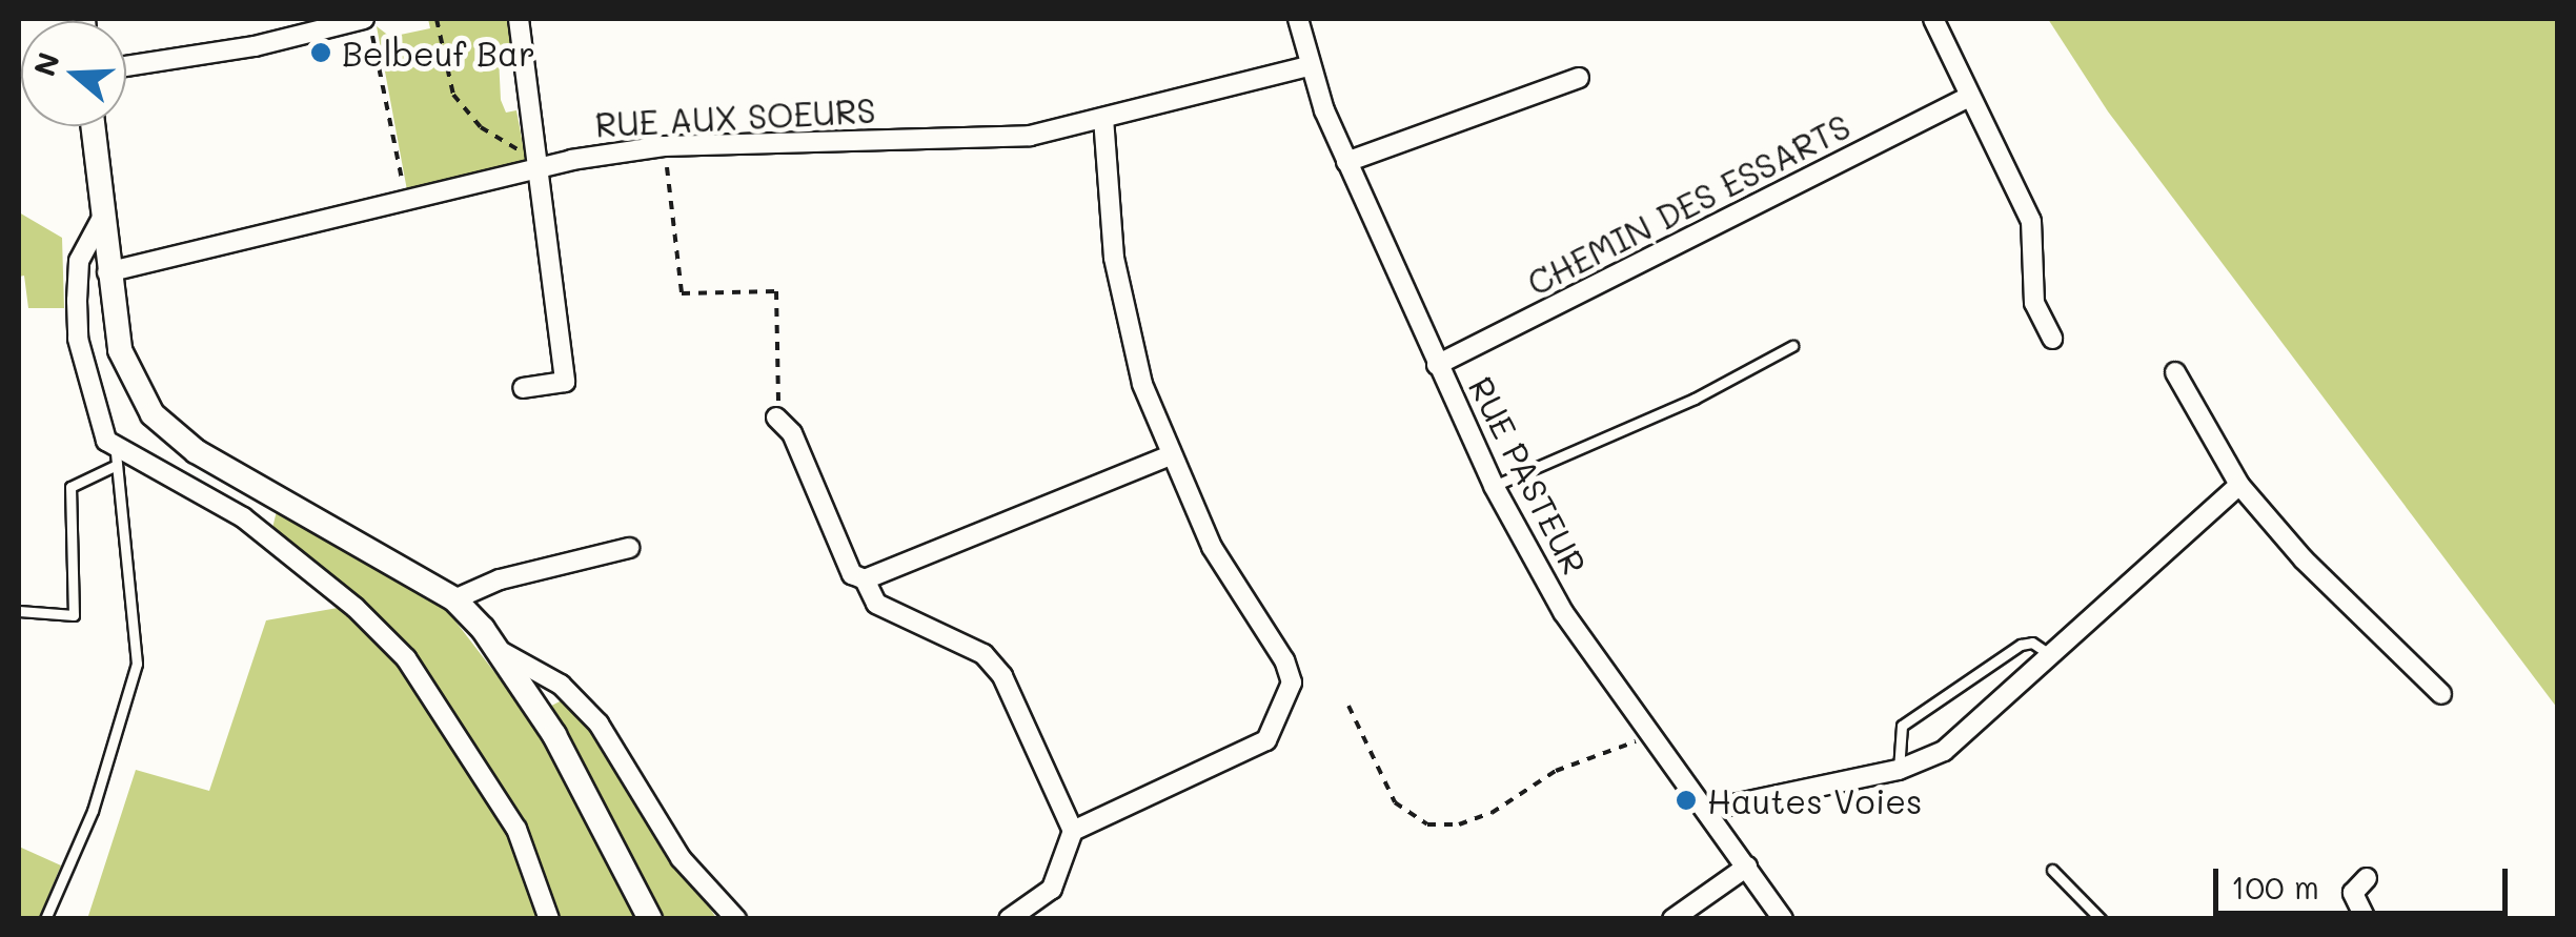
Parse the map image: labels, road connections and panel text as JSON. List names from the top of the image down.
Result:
{
  "streets": {
    "street": ["RUE AUX SOEURS", "CHEMIN DES ESSARTS", "RUE PASTEUR"]
  },
  "crossings": [
    ["RUE AUX SOEURS", "RUE PASTEUR"],
    ["CHEMIN DES ESSARTS", "RUE PASTEUR"]
  ],
  "places": ["Belbeuf Bar", "Hautes Voies"],
  "scale_bar": "100 m",
  "north": "left"
}
